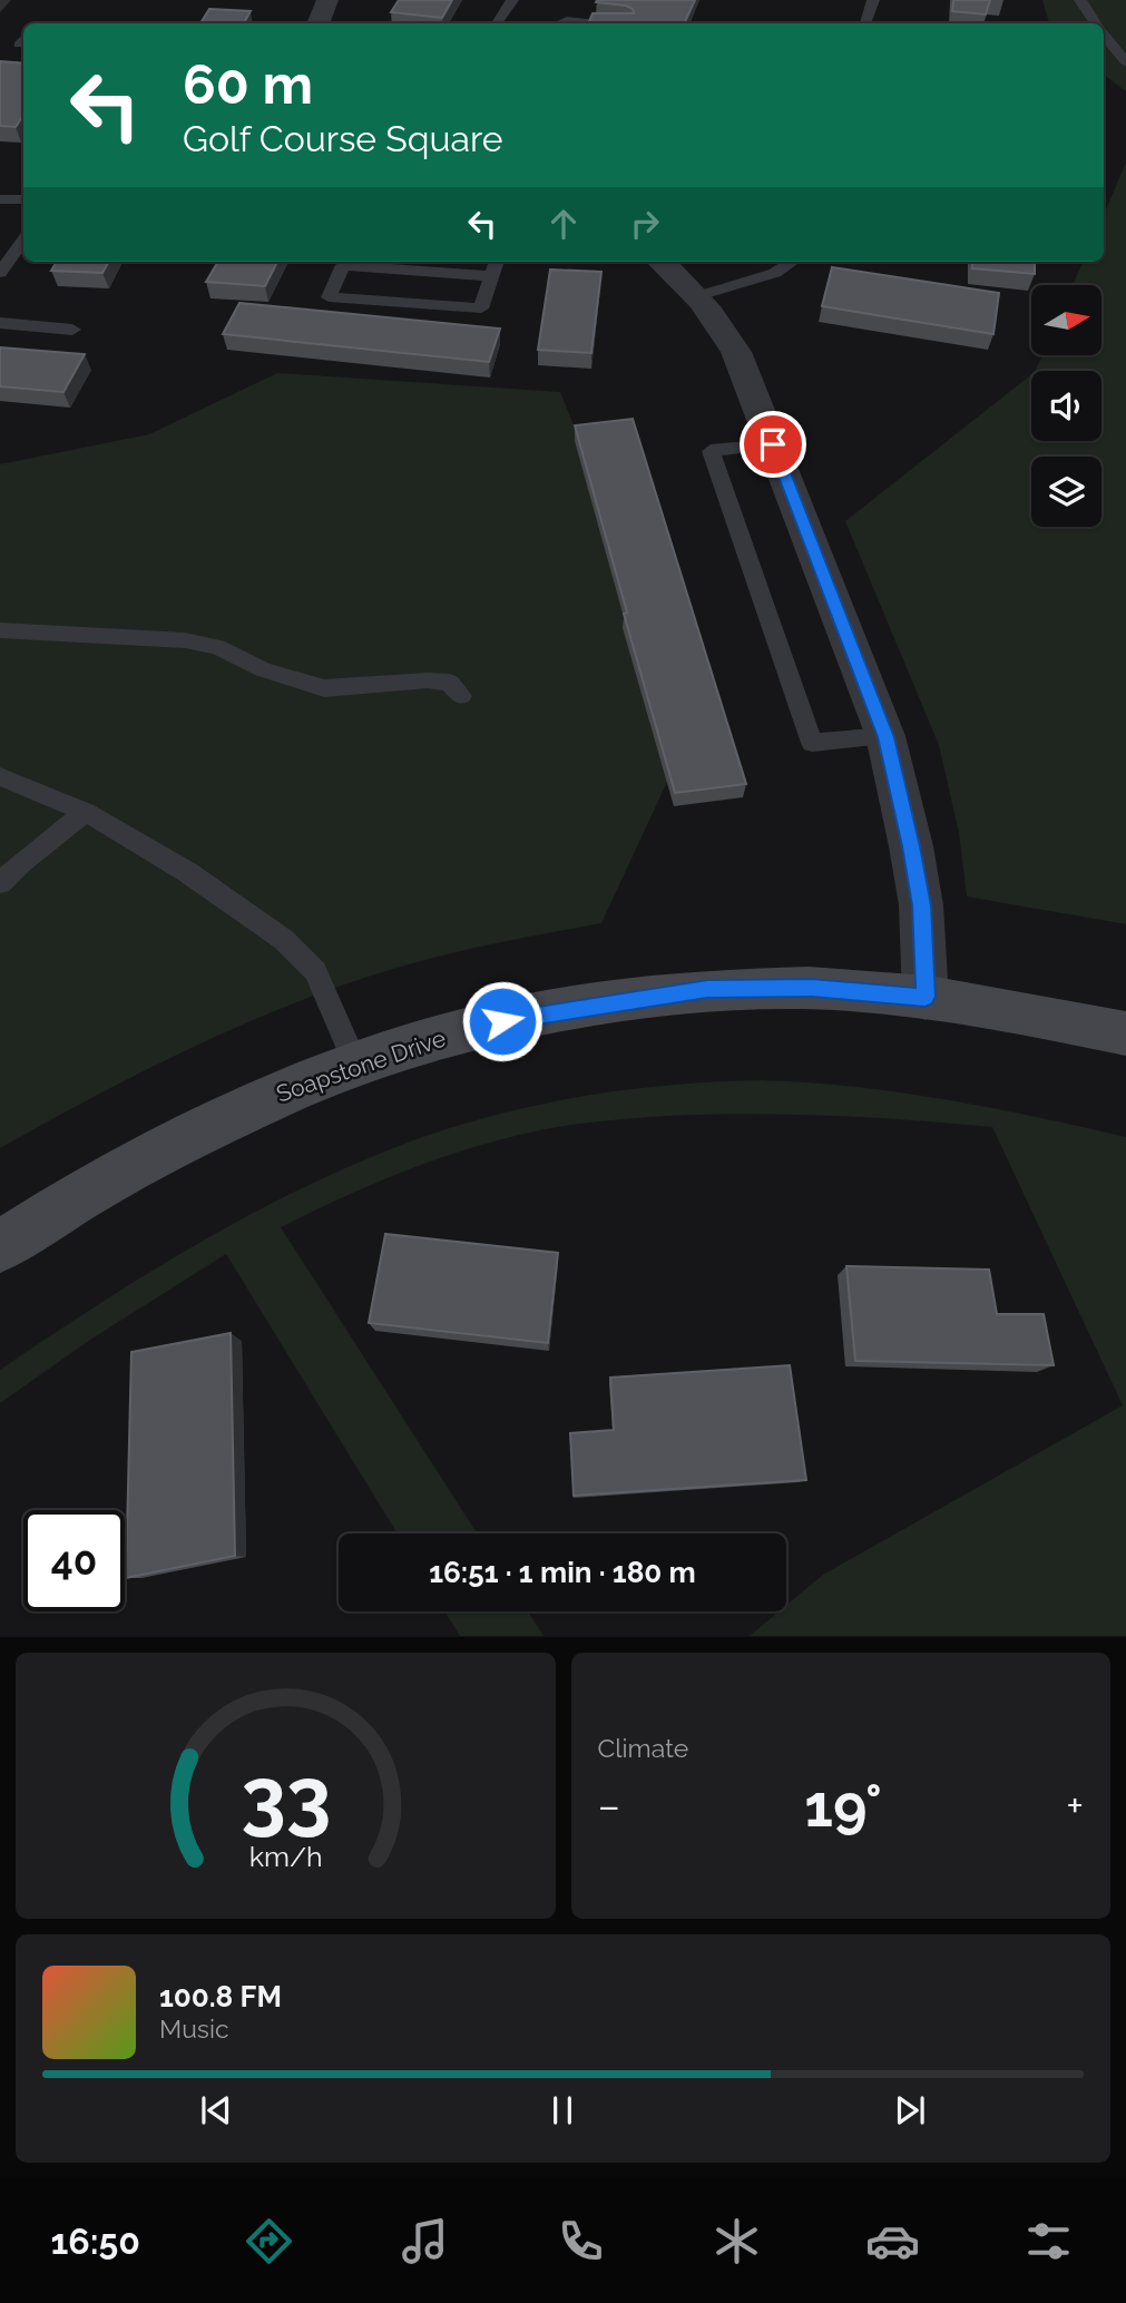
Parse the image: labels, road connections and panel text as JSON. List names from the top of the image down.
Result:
{
  "streets": {
    "street": ["Soapstone Drive"]
  },
  "north": "right",
  "page": {
    "turn": ["60 m", "Golf Course Square"],
    "limit": "40",
    "trip": "16:51 · 1 min · 180 m",
    "tile": "Climate",
    "heat": ["−", "19°", "+"],
    "song": ["100.8 FM", "Music"],
    "tabs": "16:50",
    "gauge": ["33", "km/h"]
  }
}
